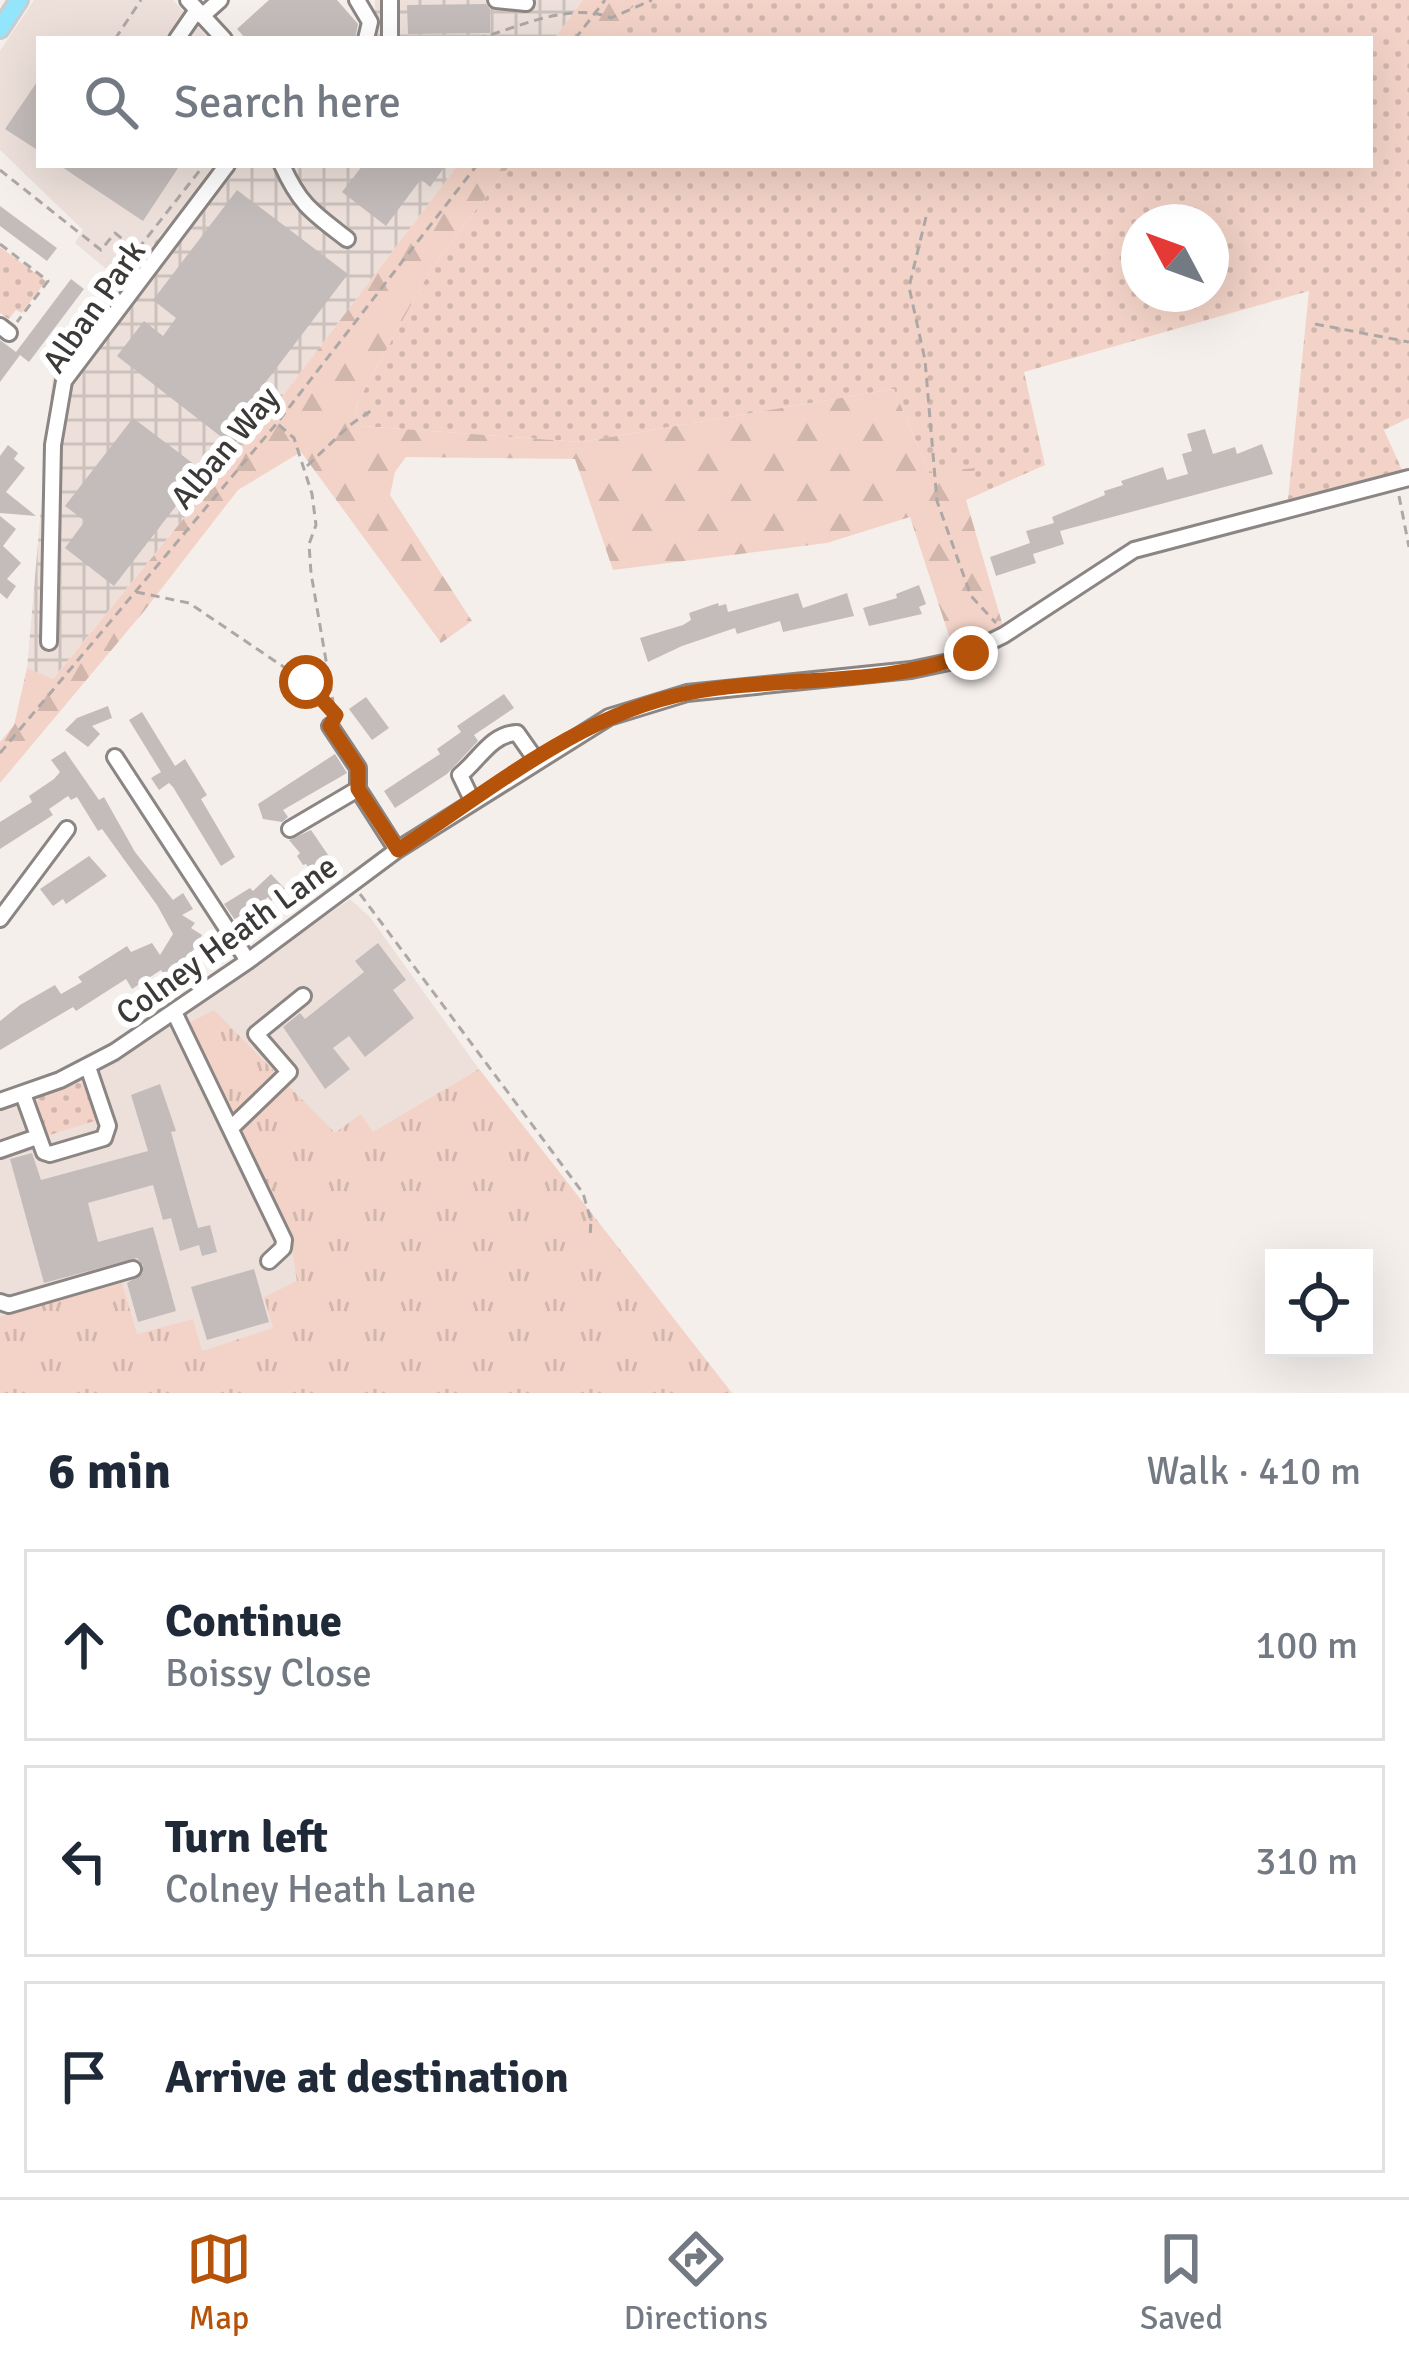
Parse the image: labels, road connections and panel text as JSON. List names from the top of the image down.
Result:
{
  "streets": {
    "street": ["Alban Park", "Colney Heath Lane"],
    "path": ["Alban Way"]
  },
  "north": "top left",
  "page": {
    "search": "Search here",
    "heading": ["6 min", "Walk · 410 m"],
    "list": [
      ["Continue", "Boissy Close", "100 m"],
      ["Turn left", "Colney Heath Lane", "310 m"],
      "Arrive at destination"
    ],
    "nav": ["Map", "Directions", "Saved"]
  }
}
